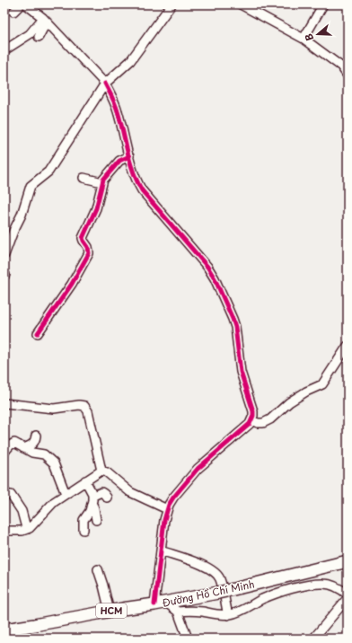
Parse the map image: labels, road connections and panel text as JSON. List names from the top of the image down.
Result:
{
  "streets": {
    "highway": ["Đường Hồ Chí Minh", "HCM"]
  },
  "north": "left"
}
